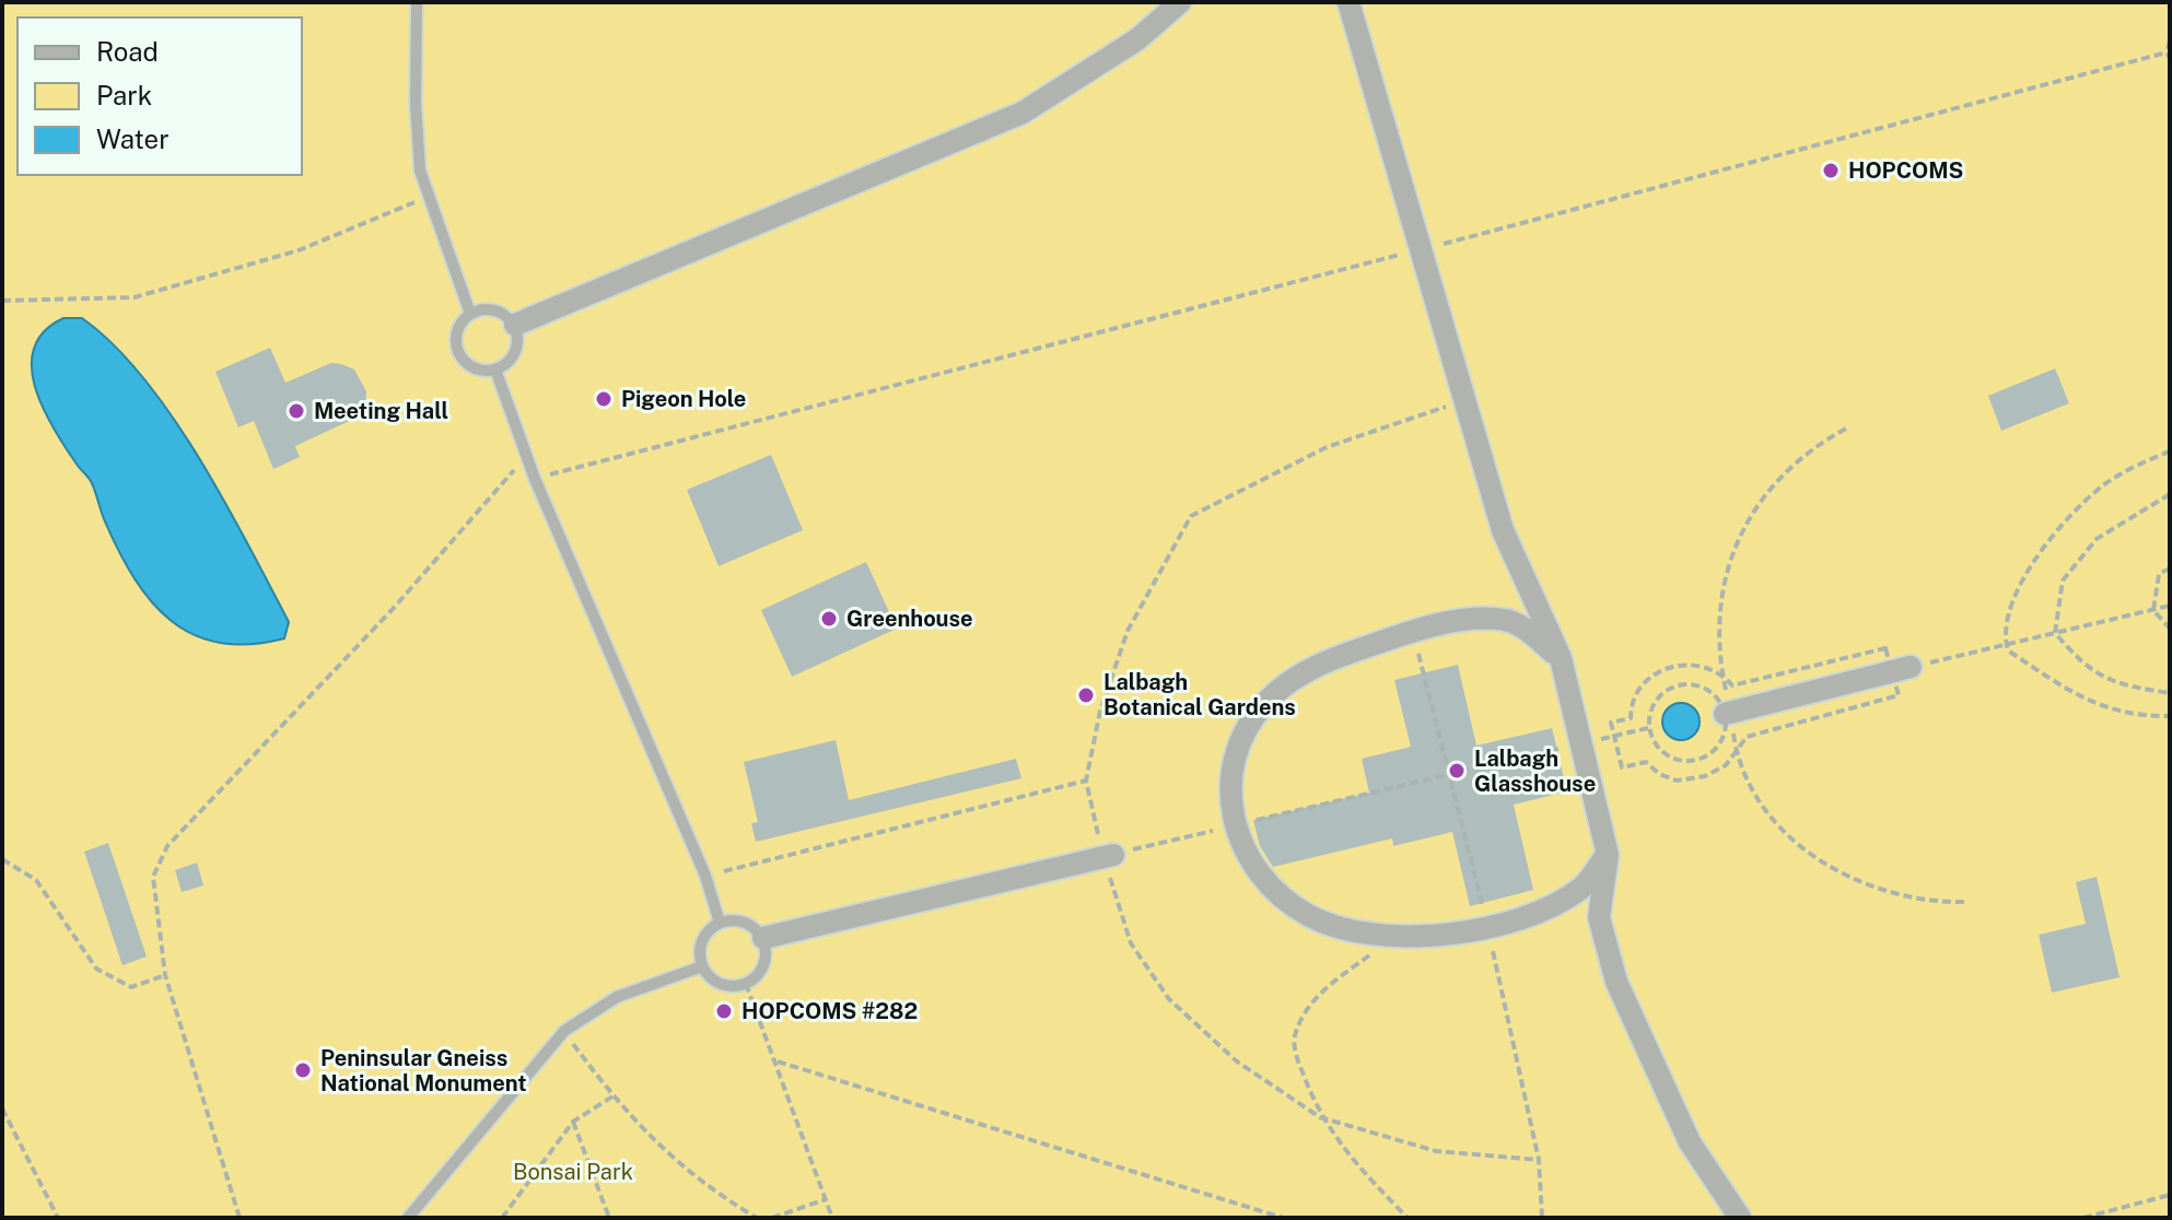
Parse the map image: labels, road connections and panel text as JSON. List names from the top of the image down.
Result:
{
  "parks": ["Bonsai Park"],
  "places": [
    "HOPCOMS",
    "Pigeon Hole",
    "Meeting Hall",
    "Greenhouse",
    "Lalbagh Botanical Gardens",
    "Lalbagh Glasshouse",
    "HOPCOMS #282",
    "Peninsular Gneiss National Monument"
  ],
  "legend": ["Road", "Park", "Water"]
}
